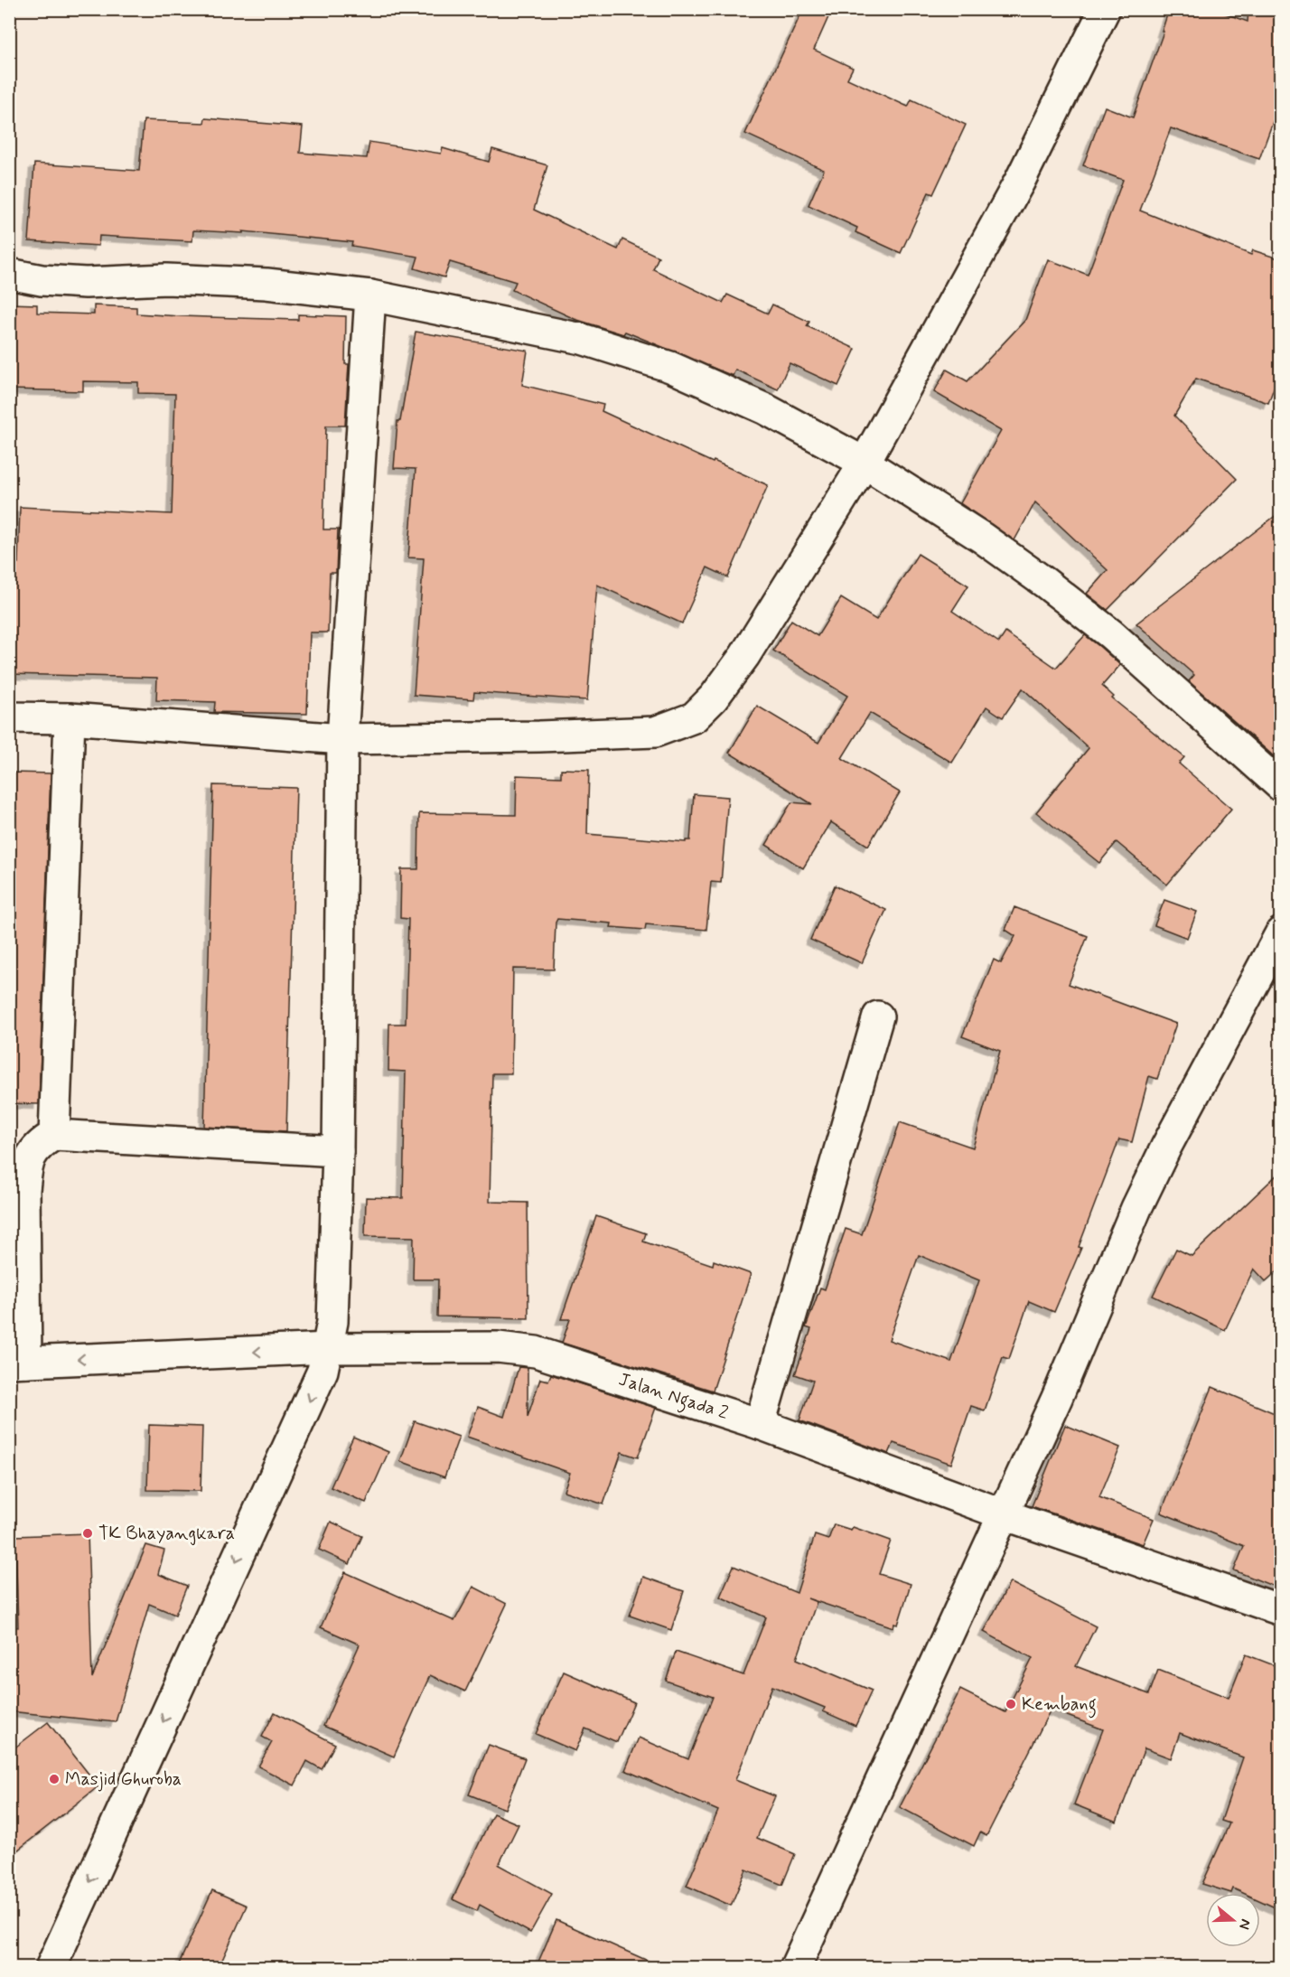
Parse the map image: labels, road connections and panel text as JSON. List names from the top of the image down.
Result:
{
  "streets": {
    "street": ["Jalan Ngada 2"]
  },
  "places": ["TK Bhayangkara", "Kembang", "Masjid Ghuroba"],
  "north": "right"
}
